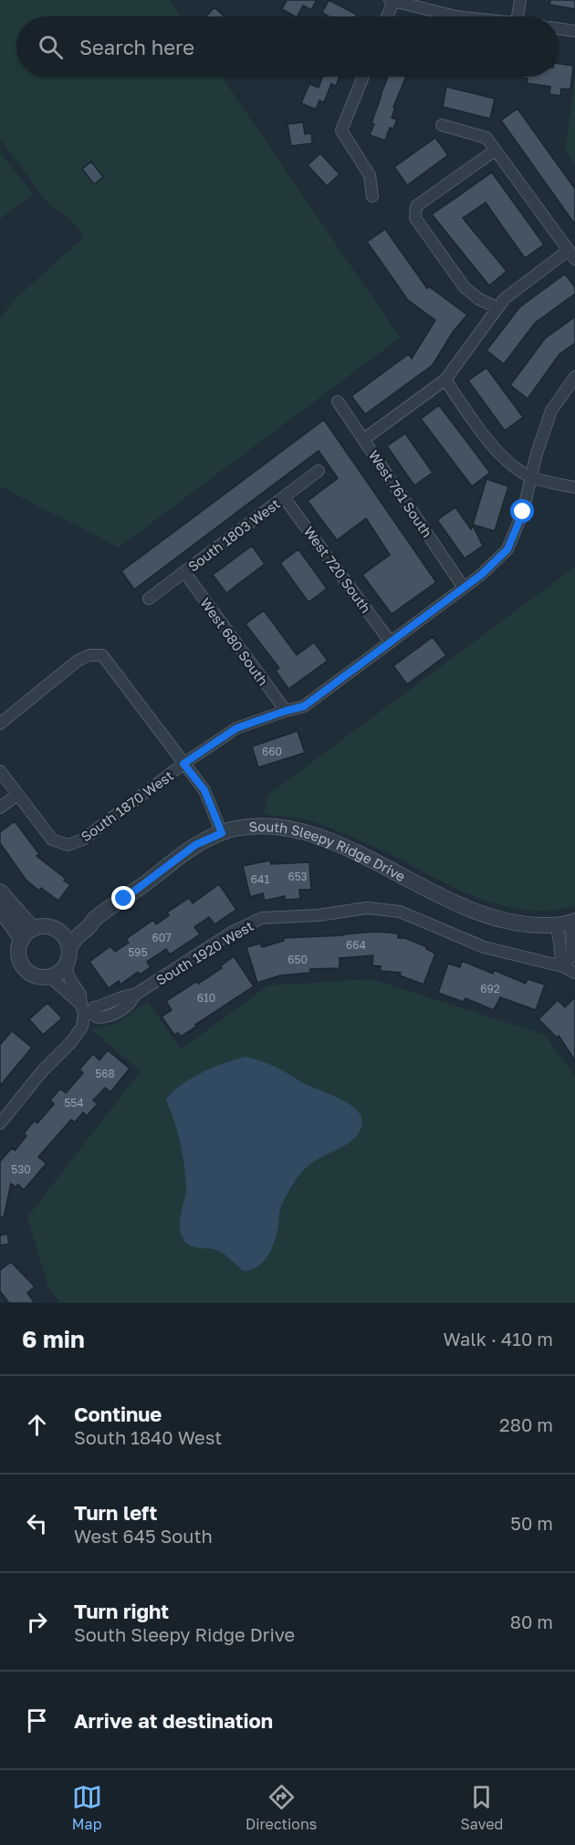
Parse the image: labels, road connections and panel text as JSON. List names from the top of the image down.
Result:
{
  "streets": {
    "street": [
      "West 761 South",
      "South 1803 West",
      "West 720 South",
      "West 680 South",
      "South 1870 West",
      "South Sleepy Ridge Drive",
      "South 1920 West"
    ]
  },
  "crossings": [
    ["West 761 South", "South 1870 West"],
    ["South 1803 West", "West 720 South"],
    ["South 1803 West", "West 680 South"],
    ["West 720 South", "South 1870 West"],
    ["West 680 South", "South 1870 West"]
  ],
  "house_numbers": [
    "660",
    "653",
    "641",
    "607",
    "664",
    "595",
    "650",
    "692",
    "610",
    "568",
    "554",
    "530"
  ],
  "page": {
    "search": "Search here",
    "heading": ["6 min", "Walk · 410 m"],
    "list": [
      ["Continue", "South 1840 West", "280 m"],
      ["Turn left", "West 645 South", "50 m"],
      ["Turn right", "South Sleepy Ridge Drive", "80 m"],
      "Arrive at destination"
    ],
    "nav": ["Map", "Directions", "Saved"]
  }
}
